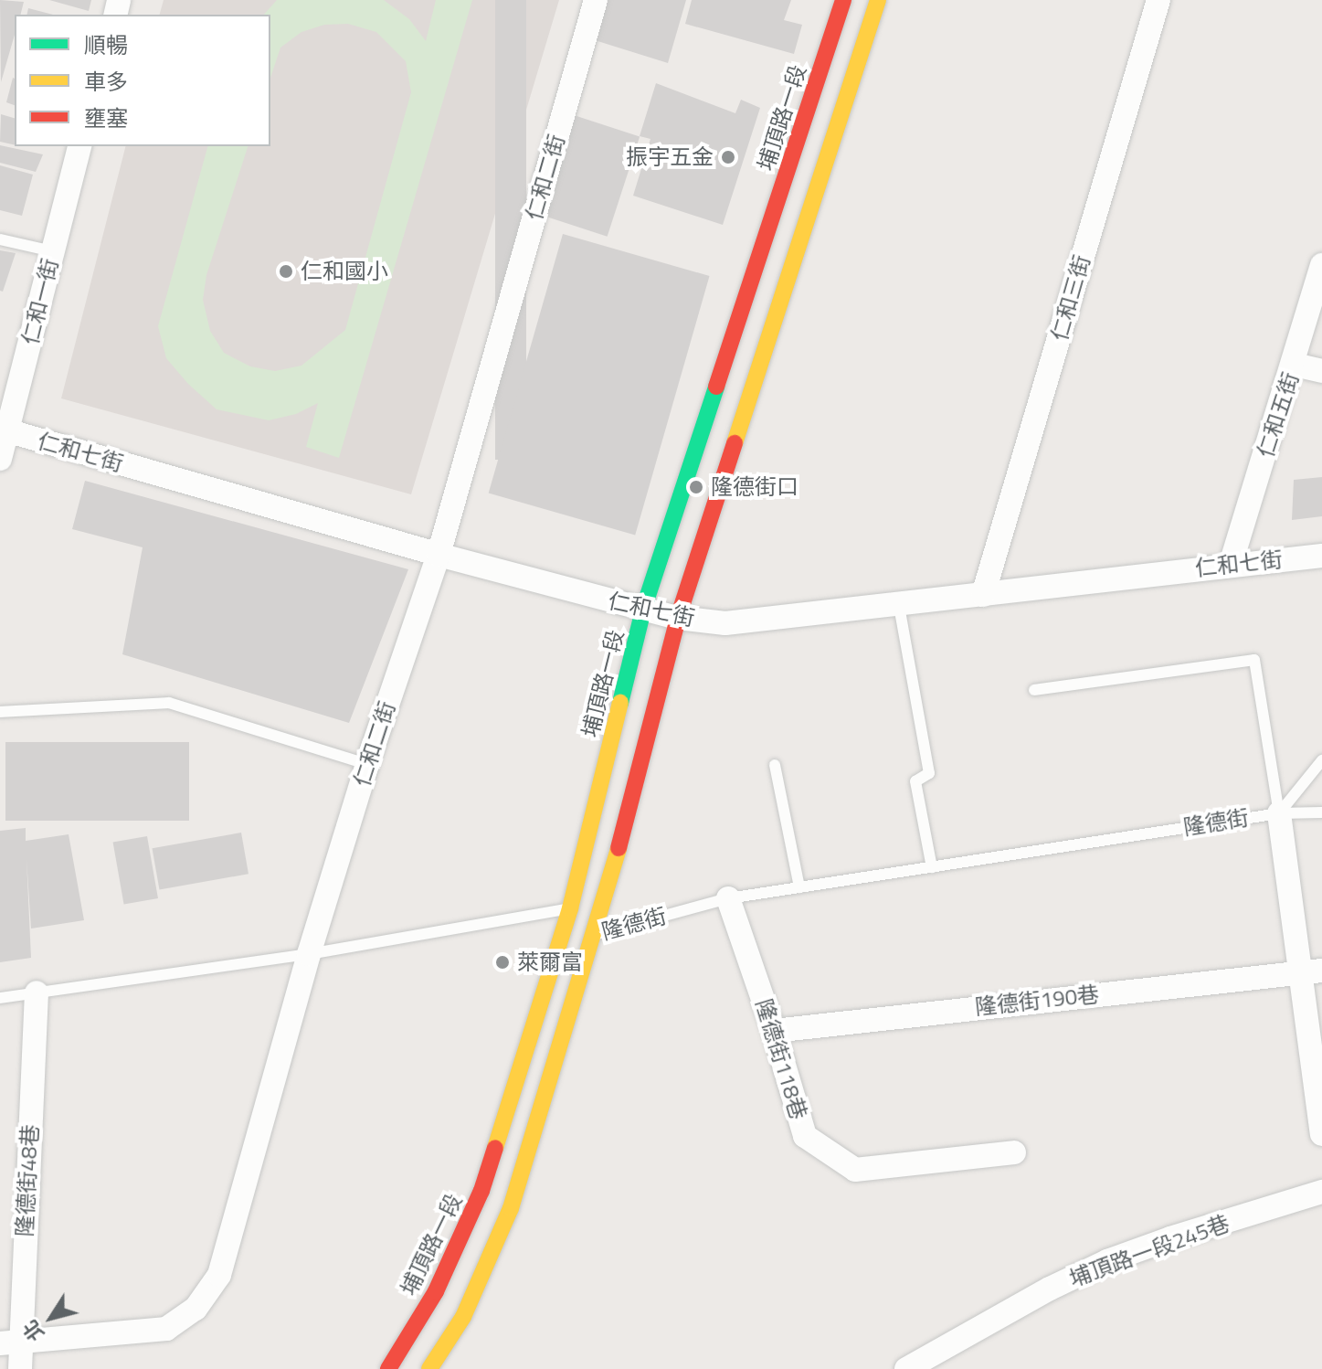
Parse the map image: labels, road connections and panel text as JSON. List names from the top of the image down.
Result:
{
  "streets": {
    "street": [
      "埔頂路一段",
      "仁和二街",
      "仁和三街",
      "仁和一街",
      "仁和五街",
      "仁和七街",
      "隆德街",
      "隆德街190巷",
      "隆德街118巷",
      "隆德街48巷",
      "埔頂路一段245巷"
    ]
  },
  "crossings": [
    ["埔頂路一段", "仁和七街"],
    ["埔頂路一段", "隆德街"],
    ["仁和二街", "仁和七街"],
    ["仁和二街", "隆德街"],
    ["仁和二街", "隆德街48巷"],
    ["仁和三街", "仁和七街"],
    ["仁和一街", "仁和七街"],
    ["仁和五街", "仁和七街"],
    ["隆德街", "隆德街190巷"],
    ["隆德街", "隆德街118巷"],
    ["隆德街", "隆德街48巷"],
    ["隆德街190巷", "隆德街118巷"]
  ],
  "places": [
    "振宇五金",
    "仁和國小",
    "隆德街口",
    "萊爾富"
  ],
  "legend": ["順暢", "車多", "壅塞"],
  "north": "bottom left"
}
